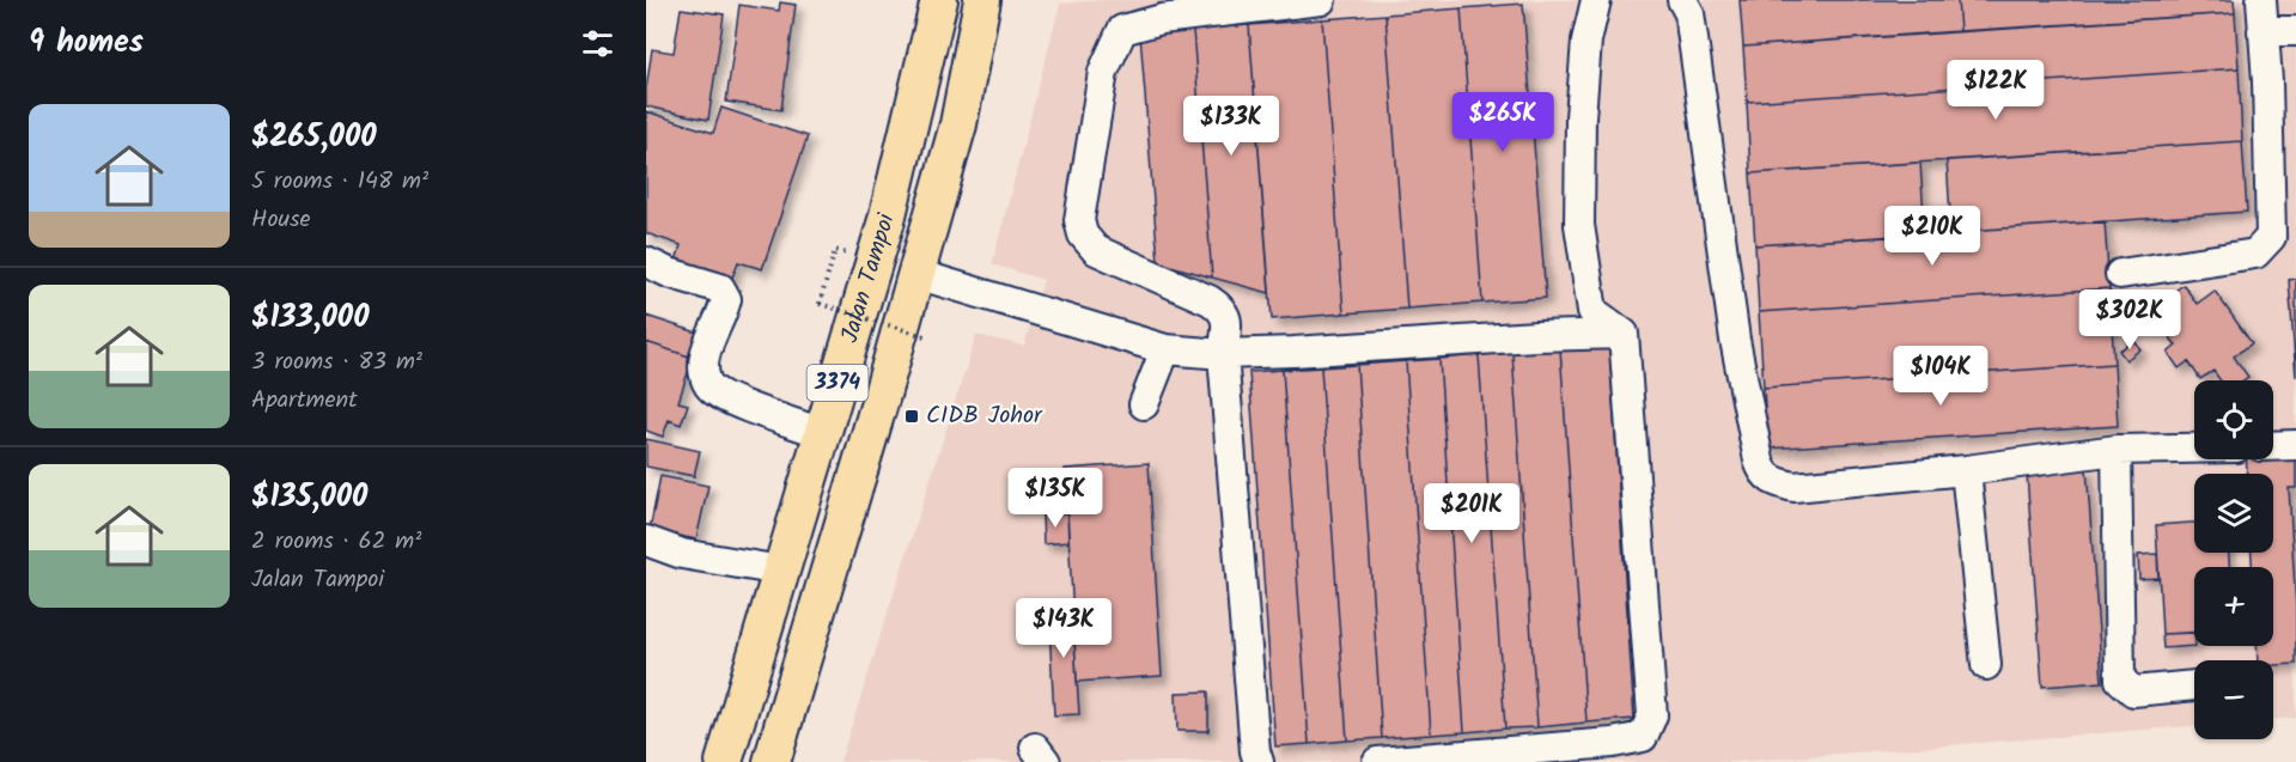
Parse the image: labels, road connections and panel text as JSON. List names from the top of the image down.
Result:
{
  "streets": {
    "main road": ["Jalan Tampoi", "3374"]
  },
  "places": {
    "transit": ["CIDB Johor"]
  },
  "page": {
    "heading": "9 homes",
    "price": [
      "$122K",
      "$265K",
      "$133K",
      "$210K",
      "$302K",
      "$104K",
      "$135K",
      "$201K",
      "$143K"
    ],
    "list": [
      {
        "name": "$265,000",
        "note": "5 rooms · 148 m² · House"
      },
      {
        "name": "$133,000",
        "note": "3 rooms · 83 m² · Apartment"
      },
      {
        "name": "$135,000",
        "note": "2 rooms · 62 m² · Jalan Tampoi"
      }
    ],
    "map_buttons": ["+", "−"]
  }
}
